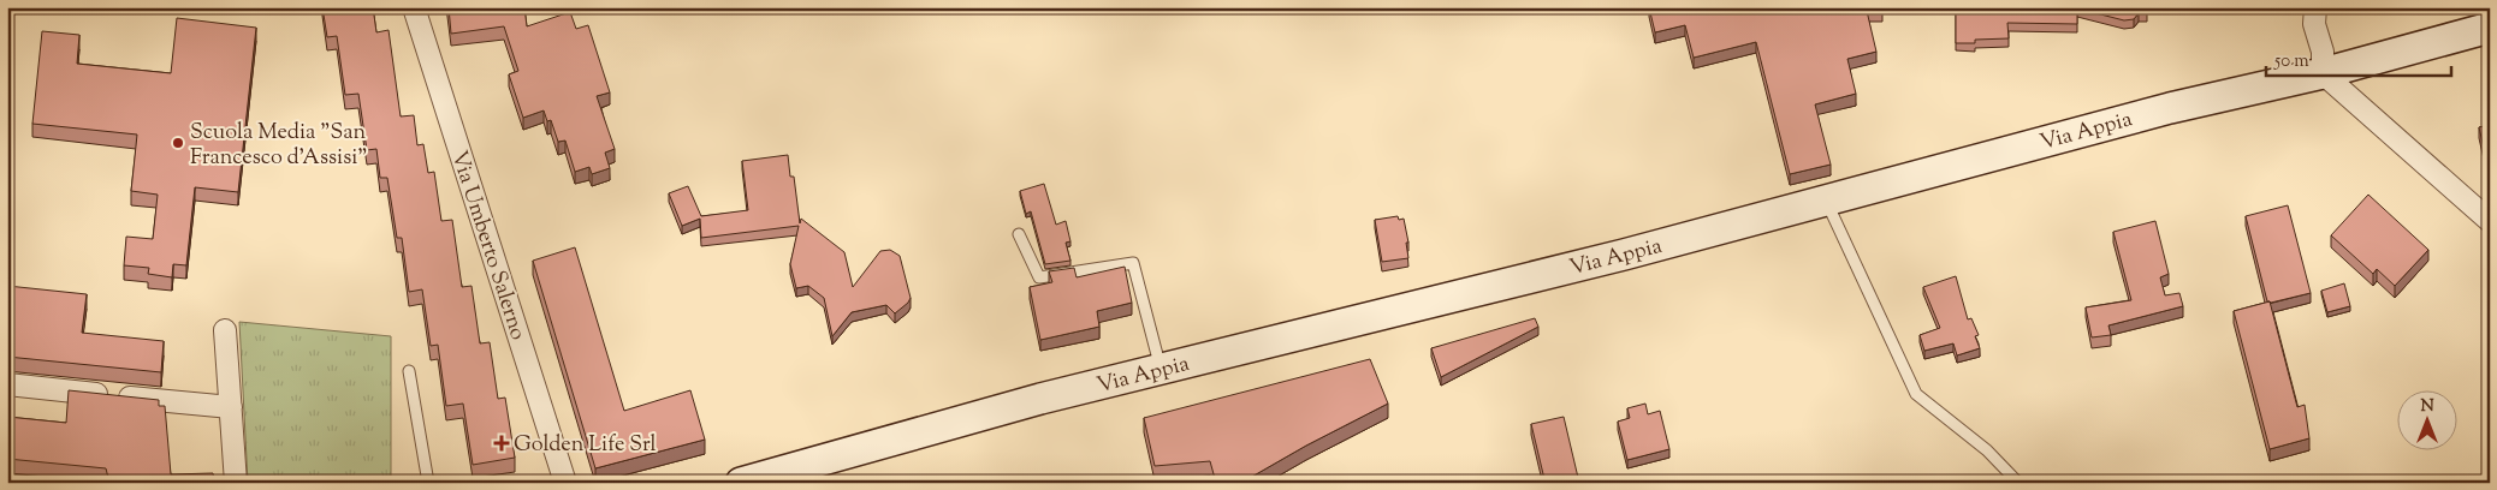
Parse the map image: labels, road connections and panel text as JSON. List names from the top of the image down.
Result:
{
  "streets": {
    "main road": ["Via Appia"],
    "street": ["Via Umberto Salerno"]
  },
  "places": {
    "other": ["Scuola Media \"San Francesco d'Assisi\""],
    "health": ["Golden Life Srl"]
  },
  "scale_bar": "50 m",
  "north": "top"
}
